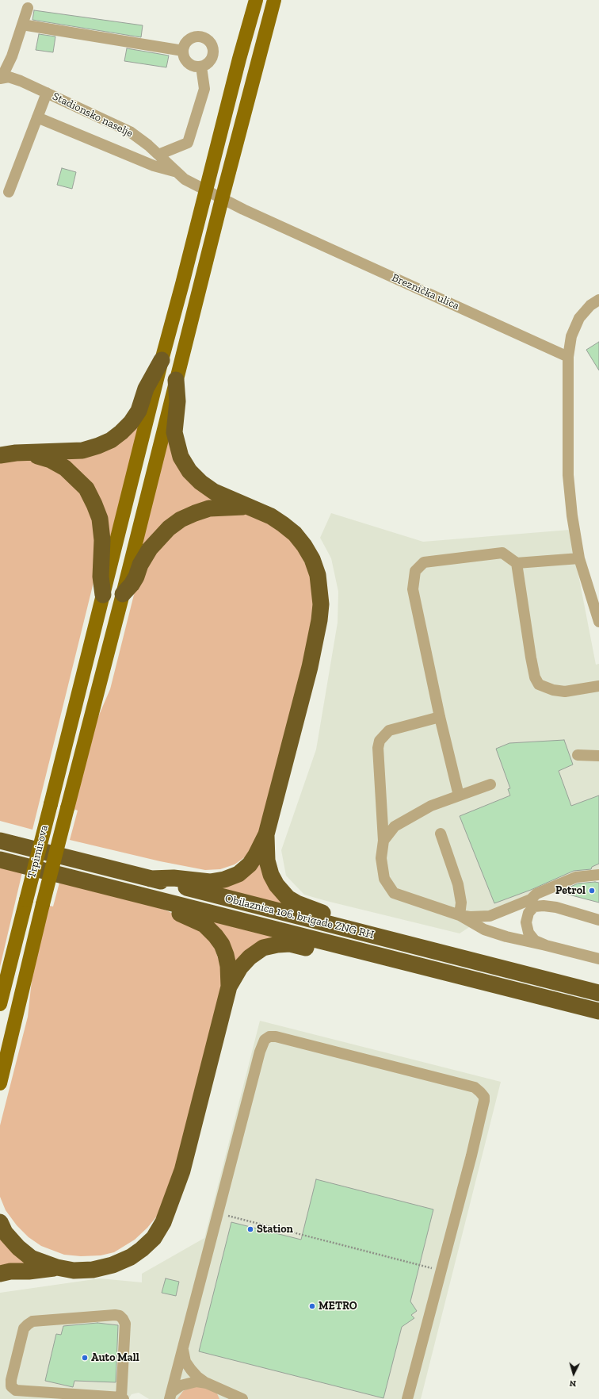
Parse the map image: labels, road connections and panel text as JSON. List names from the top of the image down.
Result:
{
  "streets": {
    "highway": ["Obilaznica 106. brigade ZNG RH"],
    "main road": ["Trpimirova"],
    "street": ["Stadionsko naselje", "Breznička ulica"]
  },
  "crossings": [
    ["Stadionsko naselje", "Breznička ulica"],
    ["Stadionsko naselje", "Trpimirova"],
    ["Breznička ulica", "Trpimirova"]
  ],
  "places": [
    "Petrol",
    "Station",
    "METRO",
    "Auto Mall"
  ],
  "north": "bottom"
}
